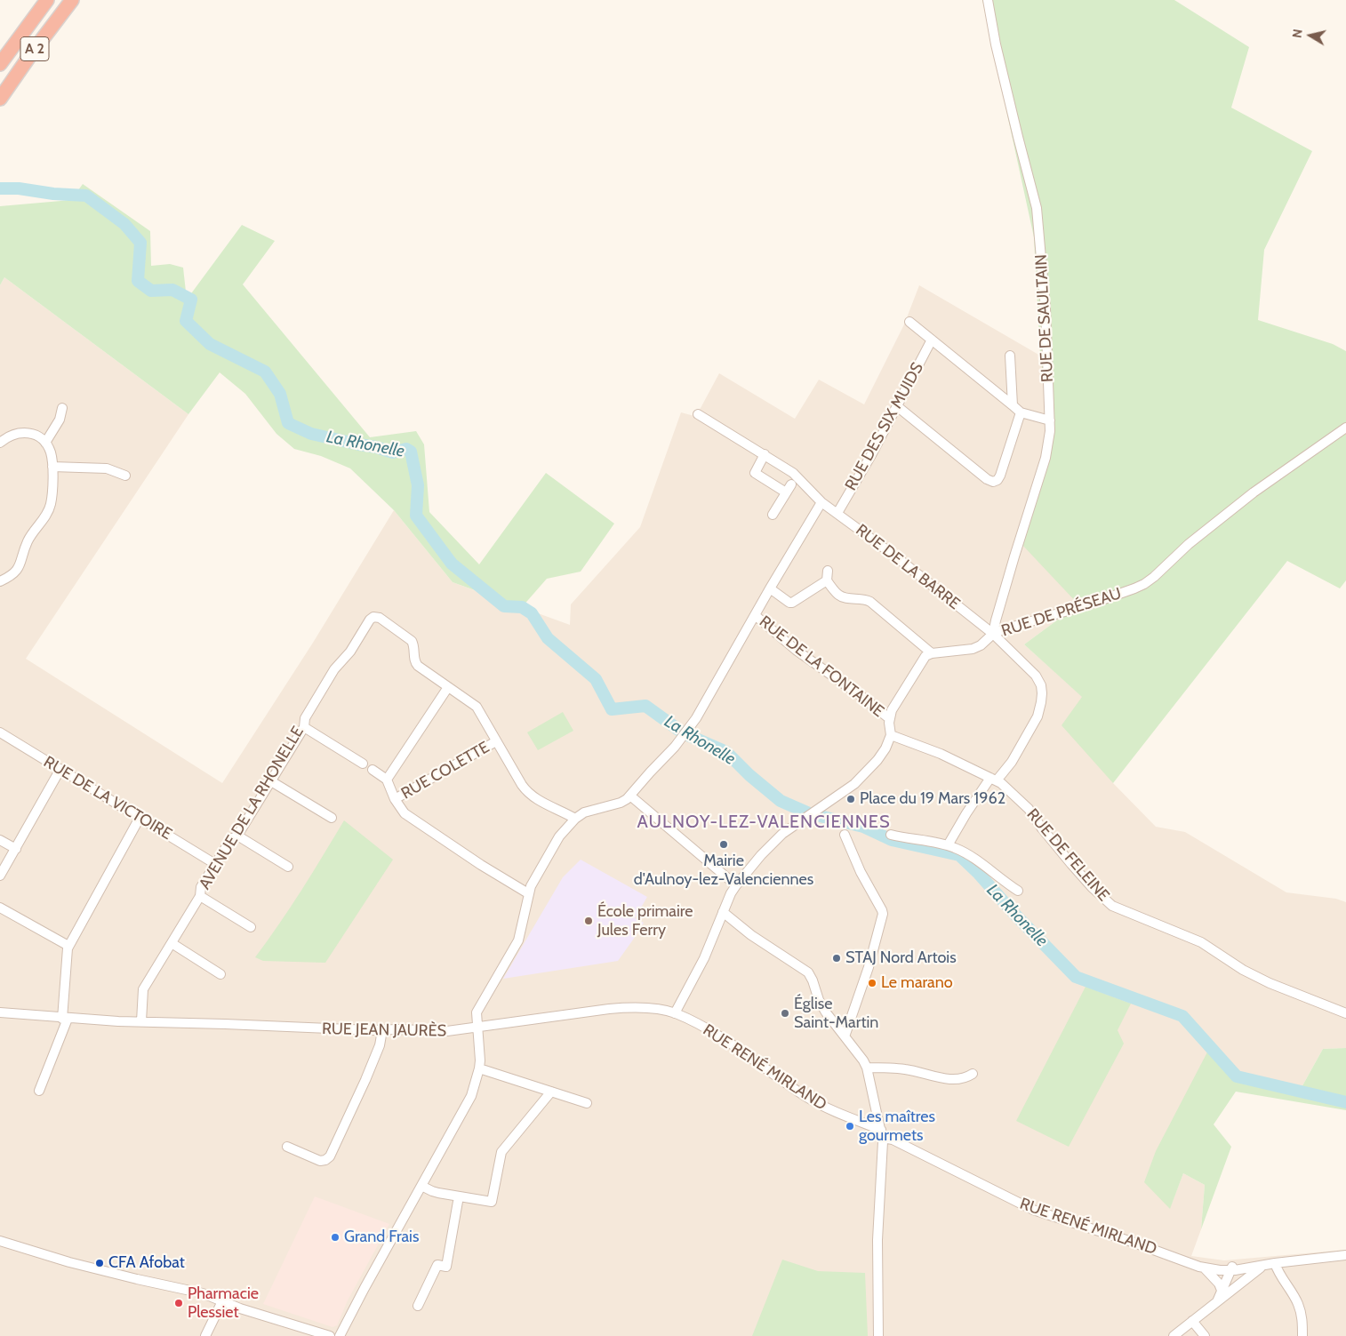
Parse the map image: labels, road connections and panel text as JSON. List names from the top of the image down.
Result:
{
  "streets": {
    "highway": ["A 2"],
    "street": [
      "RUE DE SAULTAIN",
      "RUE DES SIX MUIDS",
      "RUE DE LA BARRE",
      "RUE DE PRÉSEAU",
      "RUE DE LA FONTAINE",
      "RUE COLETTE",
      "RUE DE LA VICTOIRE",
      "AVENUE DE LA RHONELLE",
      "RUE DE FELEINE",
      "RUE JEAN JAURÈS",
      "RUE RENÉ MIRLAND"
    ]
  },
  "crossings": [
    ["RUE DE SAULTAIN", "RUE DE LA BARRE"],
    ["RUE DE SAULTAIN", "RUE DE PRÉSEAU"],
    ["RUE DE SAULTAIN", "RUE DE LA FONTAINE"],
    ["RUE DE SAULTAIN", "RUE DE FELEINE"],
    ["RUE DES SIX MUIDS", "RUE DE LA BARRE"],
    ["RUE DE LA BARRE", "RUE DE PRÉSEAU"],
    ["RUE DE LA BARRE", "RUE DE LA FONTAINE"],
    ["RUE DE LA BARRE", "RUE DE FELEINE"],
    ["RUE DE PRÉSEAU", "RUE DE LA FONTAINE"],
    ["RUE DE PRÉSEAU", "RUE DE FELEINE"],
    ["RUE DE LA FONTAINE", "RUE DE FELEINE"],
    ["RUE DE LA VICTOIRE", "AVENUE DE LA RHONELLE"],
    ["AVENUE DE LA RHONELLE", "RUE JEAN JAURÈS"],
    ["RUE JEAN JAURÈS", "RUE RENÉ MIRLAND"]
  ],
  "districts": ["AULNOY-LEZ-VALENCIENNES"],
  "water": ["La Rhonelle"],
  "places": [
    "Place du 19 Mars 1962",
    "Mairie d'Aulnoy-lez-Valenciennes",
    "École primaire Jules Ferry",
    "STAJ Nord Artois",
    "Le marano",
    "Église Saint-Martin",
    "Les maîtres gourmets",
    "Grand Frais",
    "CFA Afobat",
    "Pharmacie Plessiet"
  ],
  "north": "left"
}
